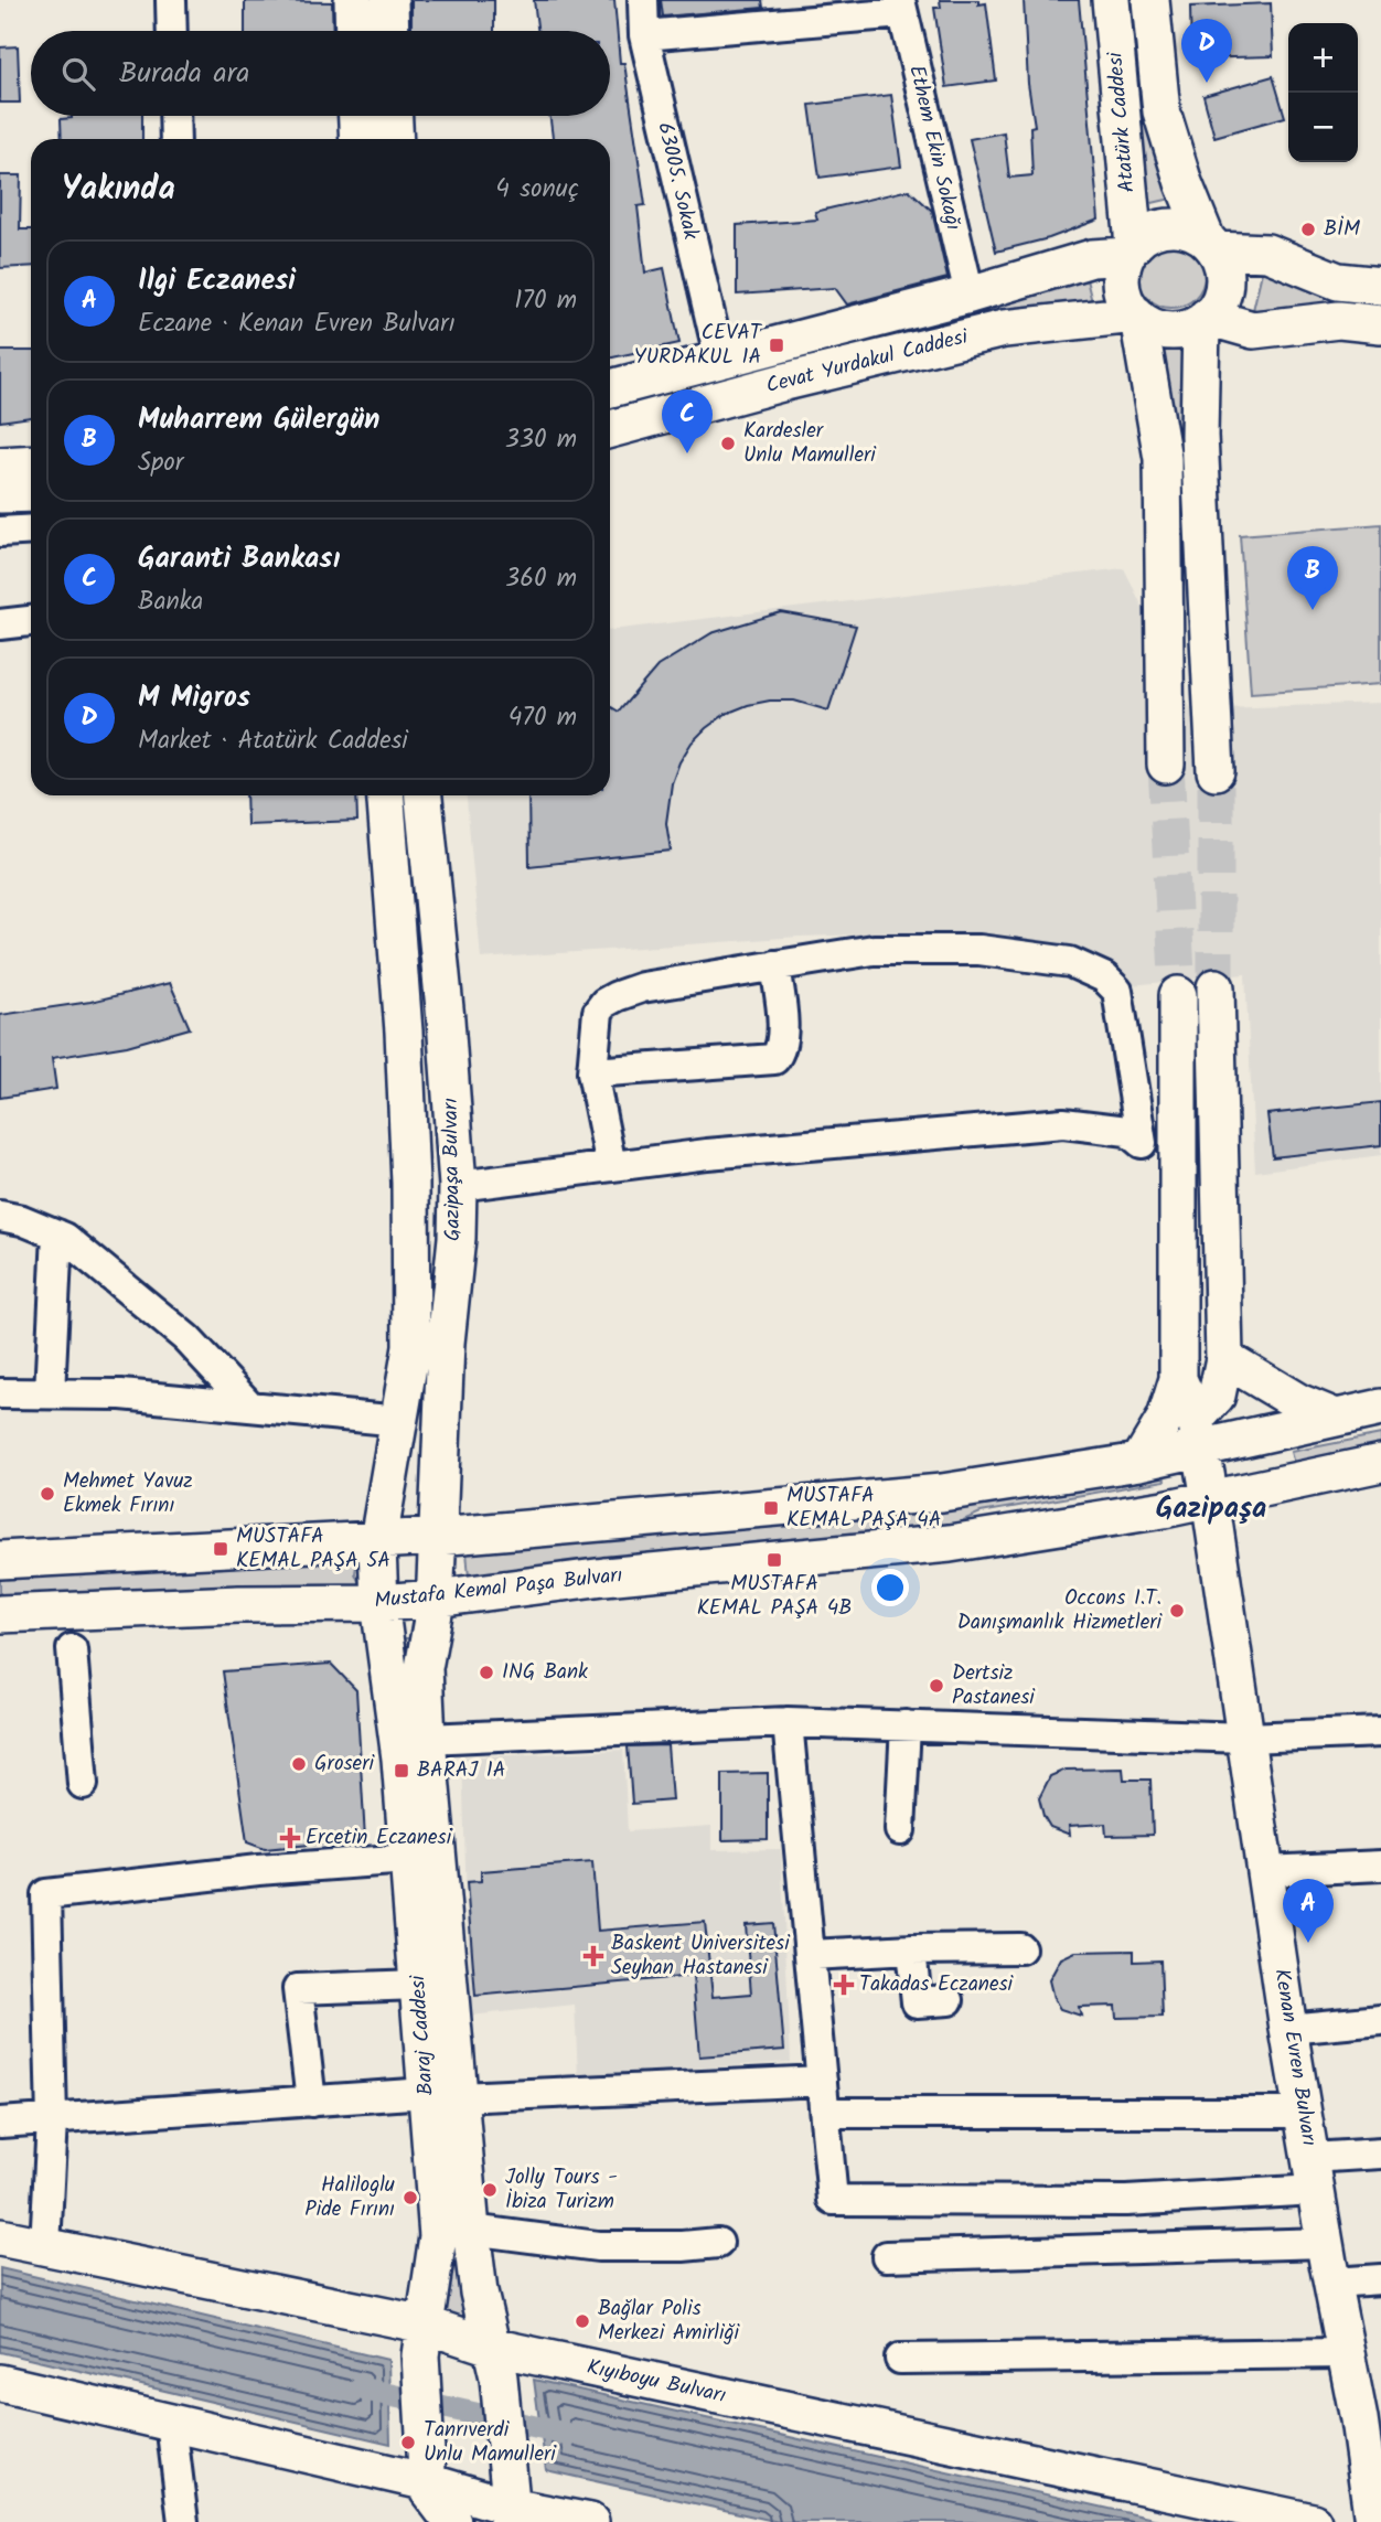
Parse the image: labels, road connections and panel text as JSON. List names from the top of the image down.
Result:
{
  "streets": {
    "main road": [
      "Atatürk Caddesi",
      "Cevat Yurdakul Caddesi",
      "Gazipaşa Bulvarı",
      "Mustafa Kemal Paşa Bulvarı",
      "Baraj Caddesi",
      "Kenan Evren Bulvarı",
      "Kıyıboyu Bulvarı"
    ],
    "street": ["Ethem Ekin Sokağı", "63005. Sokak"]
  },
  "crossings": [
    ["Atatürk Caddesi", "Cevat Yurdakul Caddesi"],
    ["Ethem Ekin Sokağı", "Cevat Yurdakul Caddesi"],
    ["63005. Sokak", "Cevat Yurdakul Caddesi"],
    ["Gazipaşa Bulvarı", "Mustafa Kemal Paşa Bulvarı"],
    ["Gazipaşa Bulvarı", "Baraj Caddesi"],
    ["Mustafa Kemal Paşa Bulvarı", "Baraj Caddesi"],
    ["Mustafa Kemal Paşa Bulvarı", "Kenan Evren Bulvarı"],
    ["Baraj Caddesi", "Kıyıboyu Bulvarı"]
  ],
  "districts": ["Gazipaşa"],
  "places": {
    "other": [
      "BİM",
      "Kardesler Unlu Mamulleri",
      "Mehmet Yavuz Ekmek Fırını",
      "Occons I.T. Danışmanlık Hizmetleri",
      "ING Bank",
      "Dertsiz Pastanesi",
      "Groseri",
      "Jolly Tours - İbiza Turizm",
      "Haliloglu Pide Fırını",
      "Bağlar Polis Merkezi Amirliği",
      "Tanrıverdi Unlu Mamulleri"
    ],
    "transit": [
      "CEVAT YURDAKUL 1A",
      "MUSTAFA KEMAL PAŞA 4A",
      "MUSTAFA KEMAL PAŞA 5A",
      "MUSTAFA KEMAL PAŞA 4B",
      "BARAJ 1A"
    ],
    "health": ["Ercetin Eczanesi", "Baskent Universitesi Seyhan Hastanesi", "Takadas Eczanesi"]
  },
  "page": {
    "pins": [
      "D",
      "C",
      "B",
      "A"
    ],
    "map_buttons": ["+", "−"],
    "search": "Burada ara",
    "heading": ["Yakında", "4 sonuç"],
    "list": [
      {
        "mark": "A",
        "name": "Ilgi Eczanesi",
        "note": "Eczane · Kenan Evren Bulvarı",
        "value": "170 m"
      },
      {
        "mark": "B",
        "name": "Muharrem Gülergün",
        "note": "Spor",
        "value": "330 m"
      },
      {
        "mark": "C",
        "name": "Garanti Bankası",
        "note": "Banka",
        "value": "360 m"
      },
      {
        "mark": "D",
        "name": "M Migros",
        "note": "Market · Atatürk Caddesi",
        "value": "470 m"
      }
    ]
  }
}
